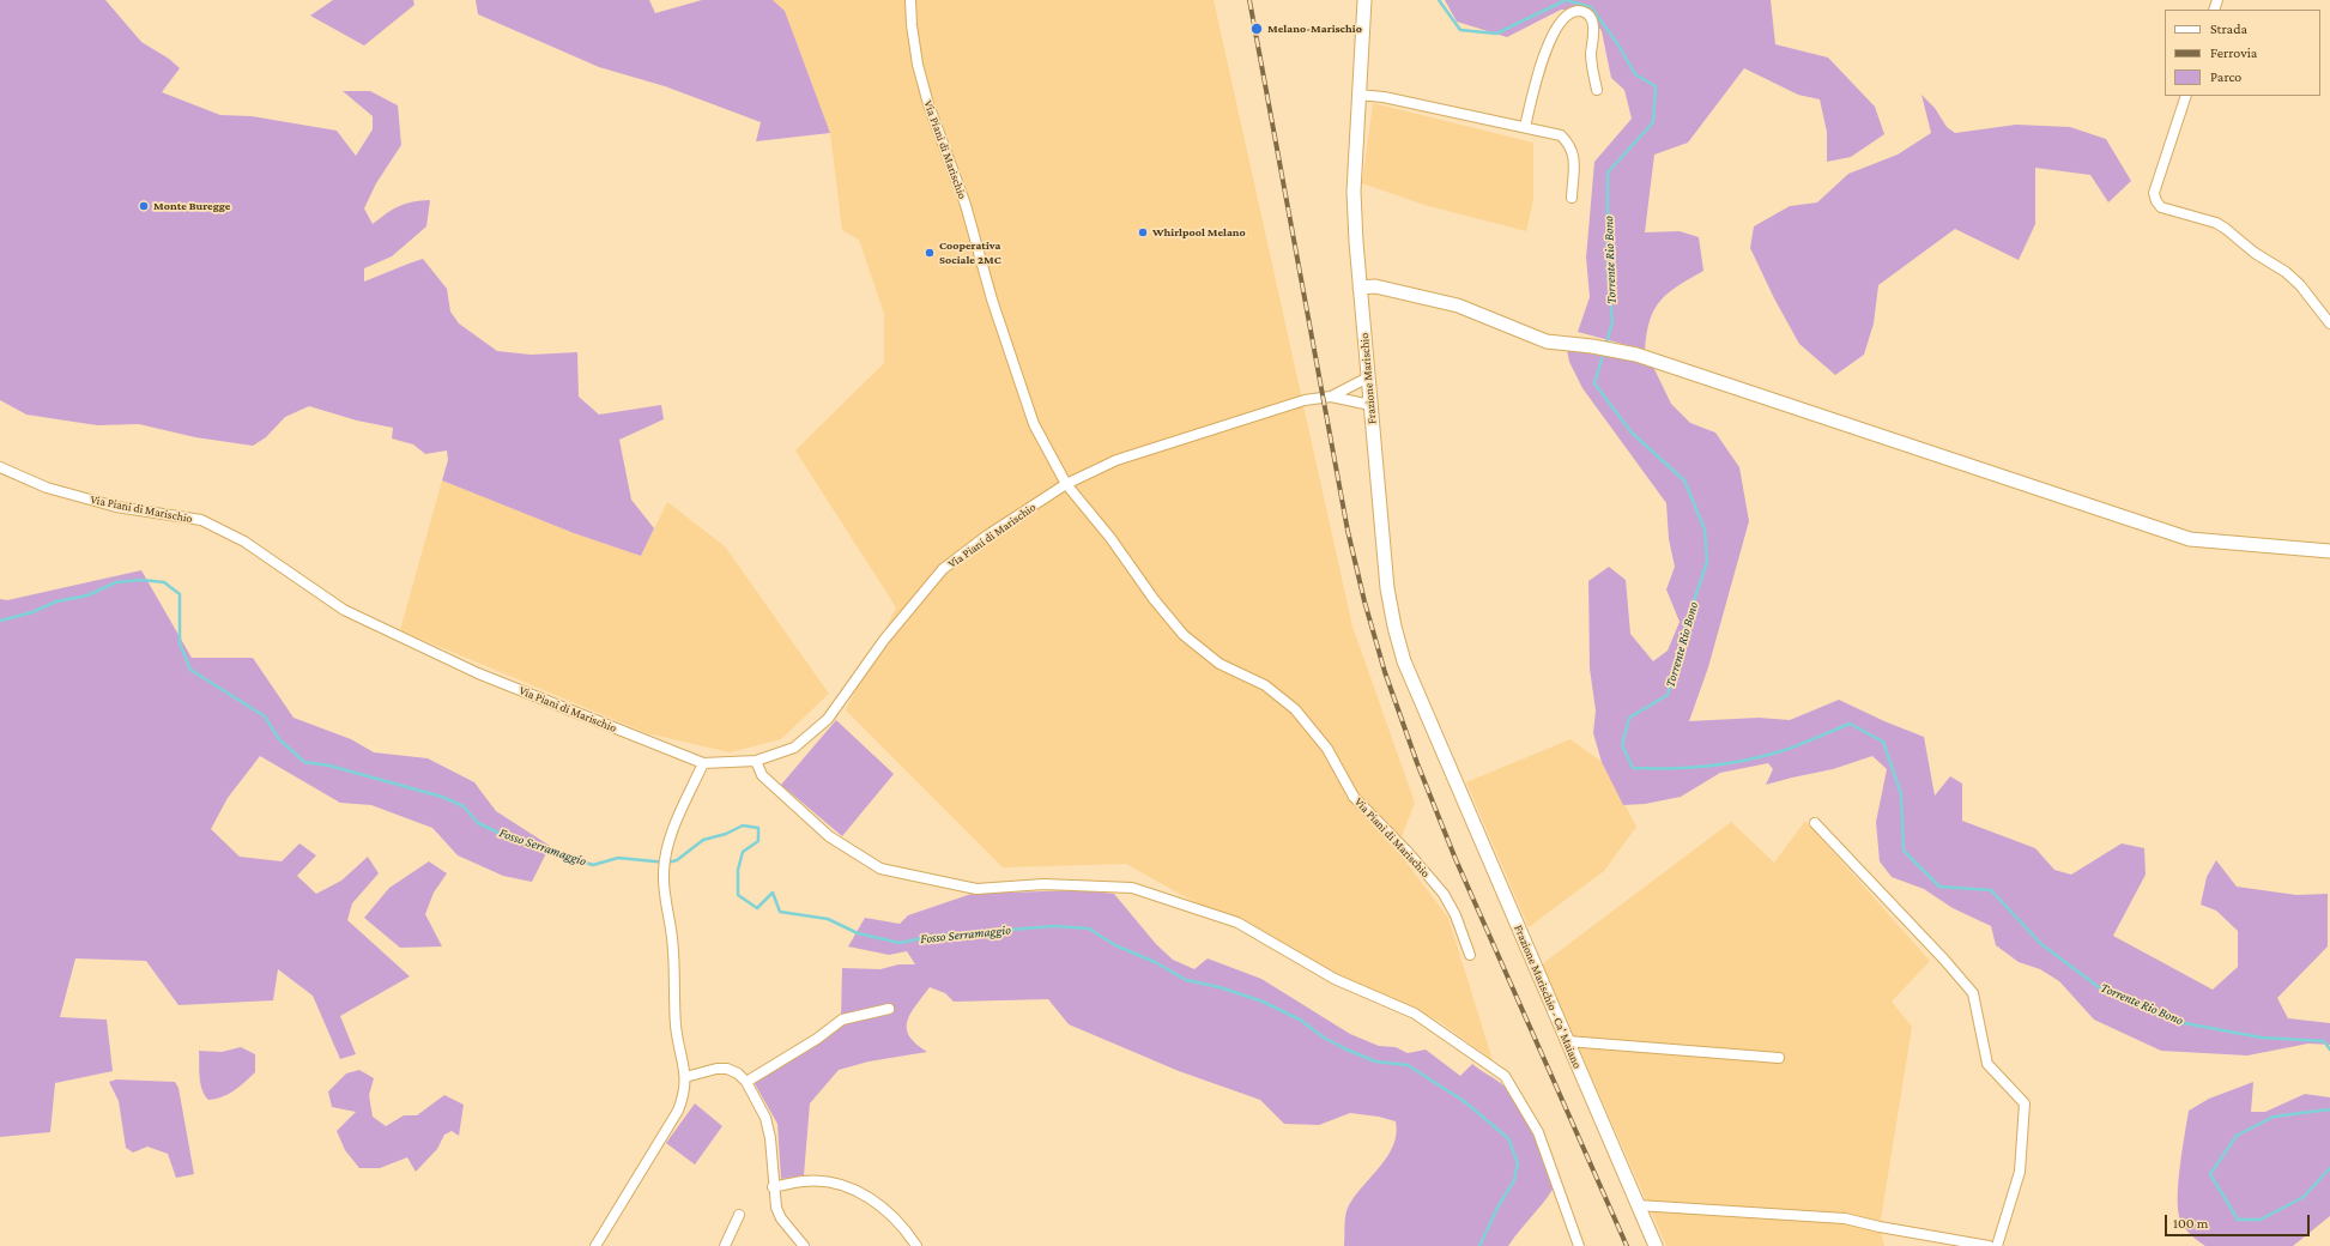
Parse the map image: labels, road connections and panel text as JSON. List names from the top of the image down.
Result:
{
  "streets": {
    "main road": ["Frazione Marischio", "Frazione Marischio - Ca' Maiano"],
    "street": ["Via Piani di Marischio"]
  },
  "crossings": [
    ["Frazione Marischio", "Frazione Marischio - Ca' Maiano"]
  ],
  "water": ["Torrente Rio Bono", "Fosso Serramaggio"],
  "places": [
    "Melano-Marischio",
    "Monte Buregge",
    "Whirlpool Melano",
    "Cooperativa Sociale 2MC"
  ],
  "legend": ["Strada", "Ferrovia", "Parco"],
  "scale_bar": "100 m"
}
